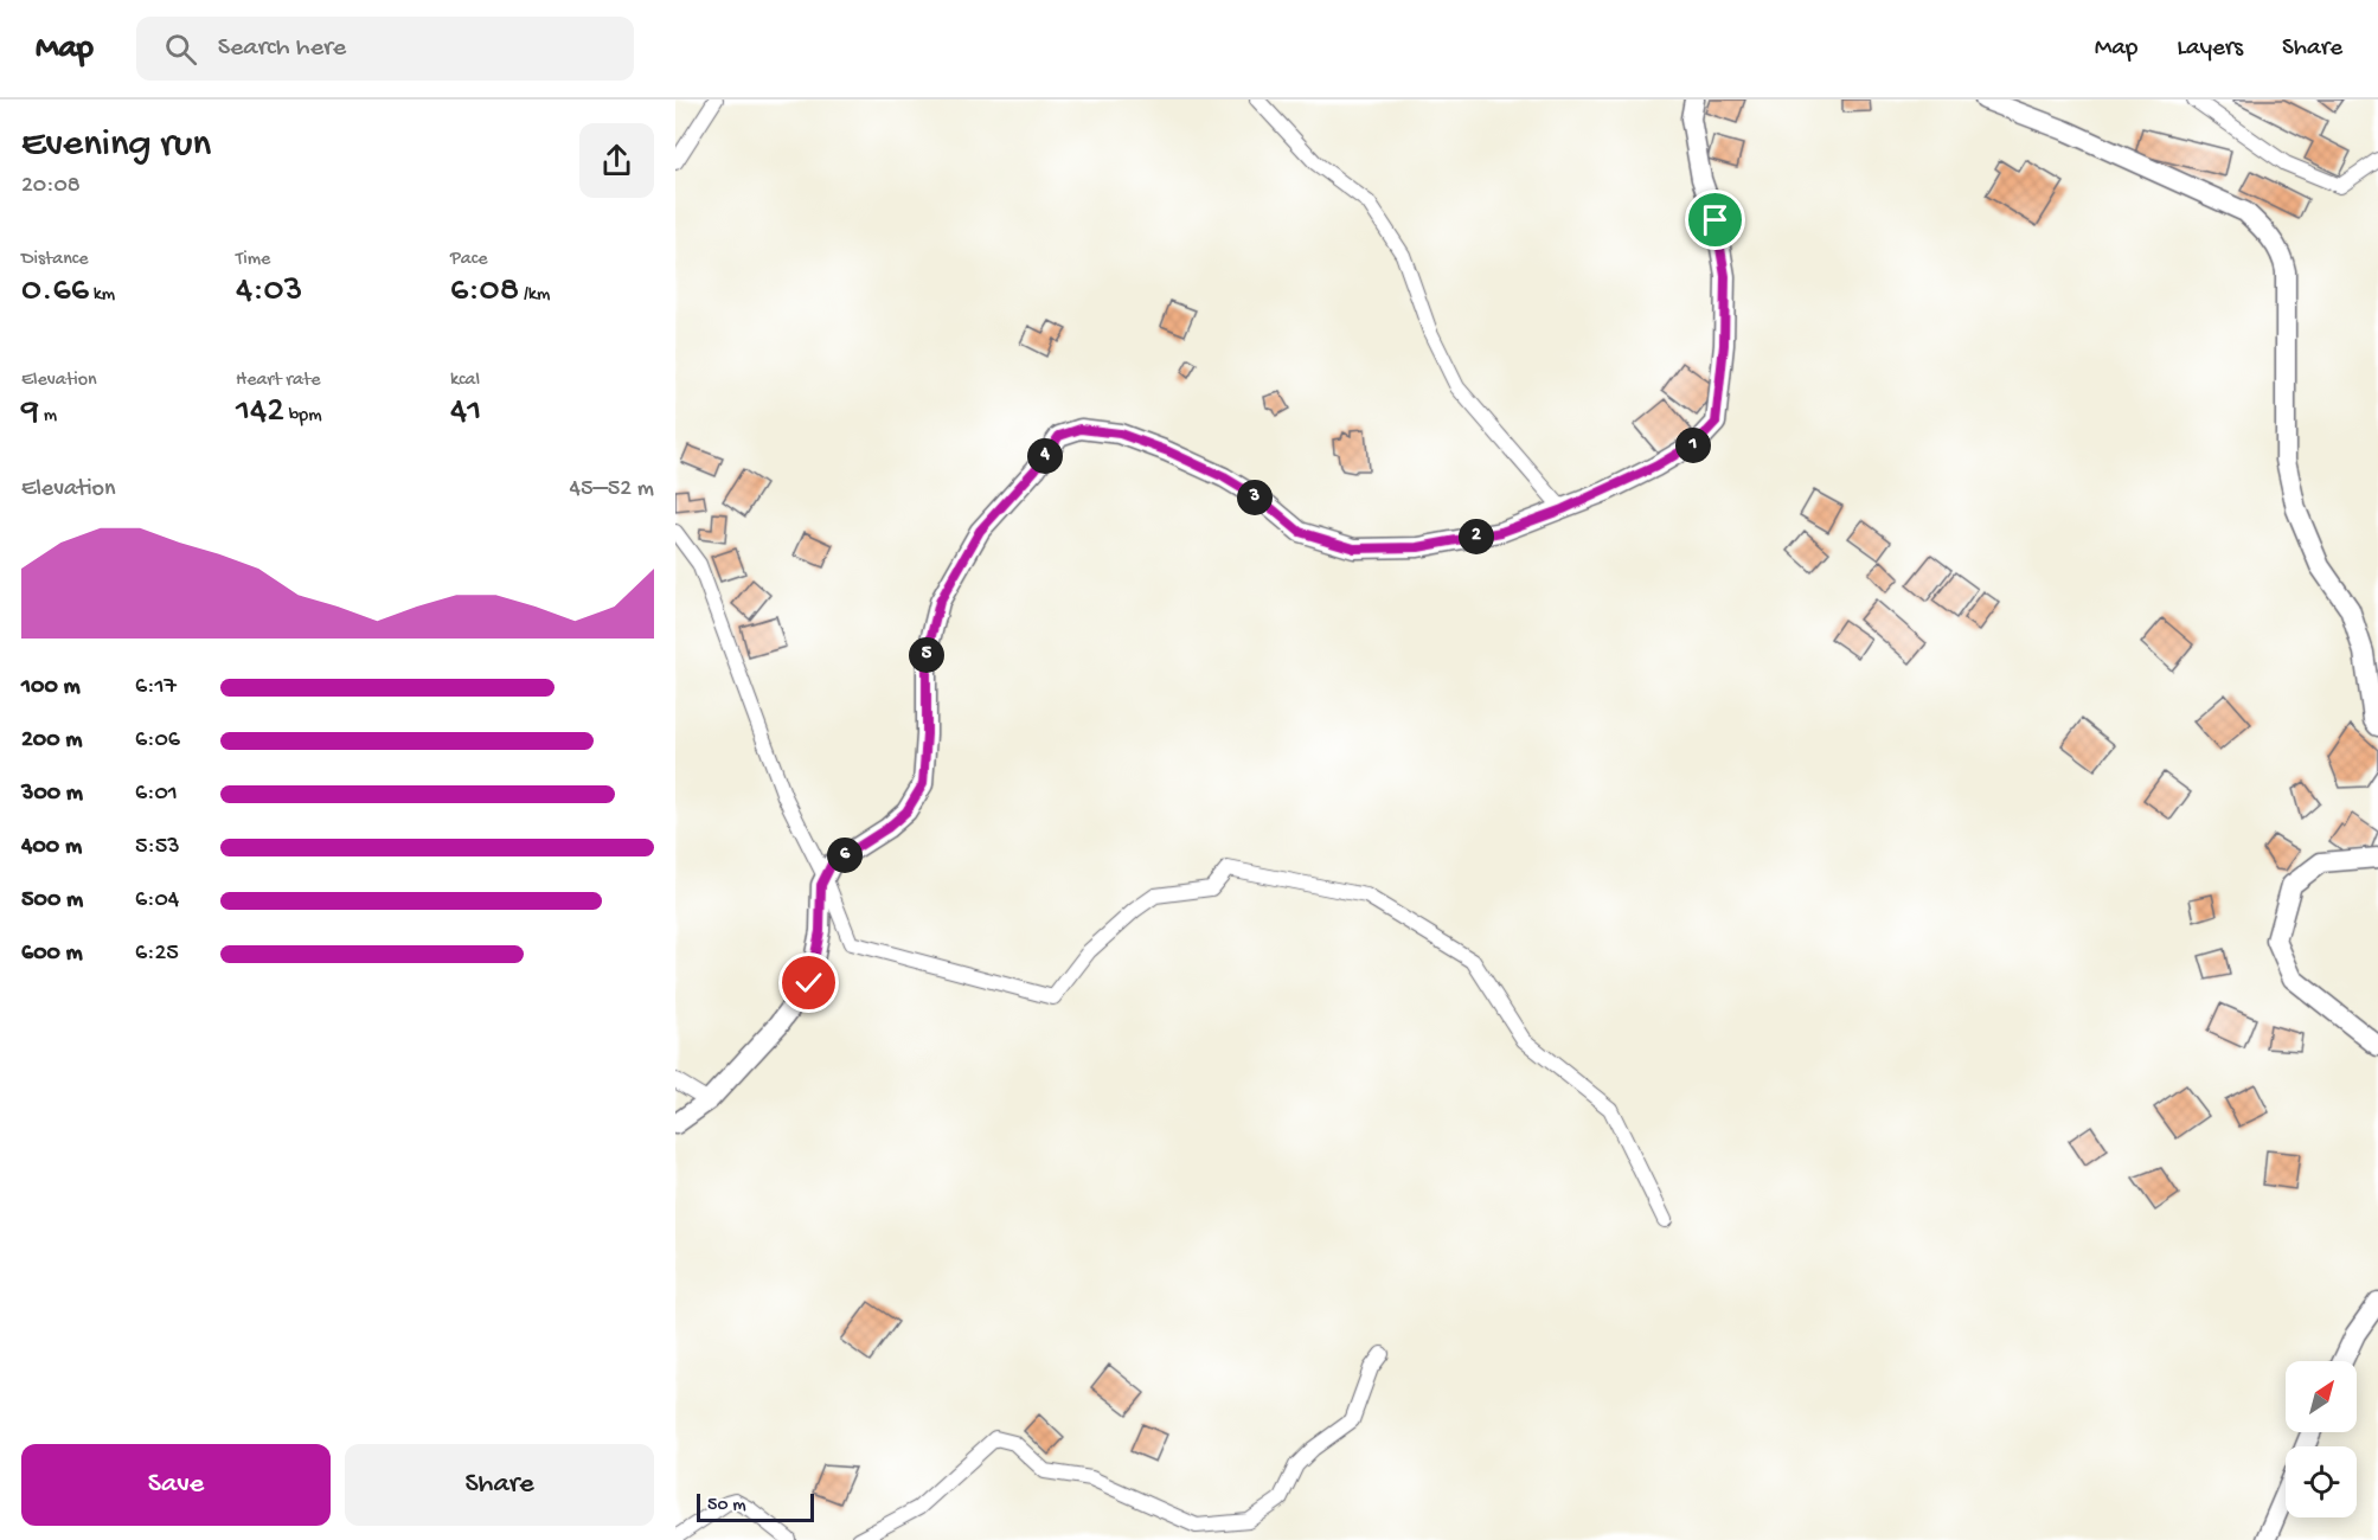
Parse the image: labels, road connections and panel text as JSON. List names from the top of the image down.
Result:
{
  "scale_bar": "50 m",
  "north": "top right",
  "page": {
    "header": "Map",
    "search": "Search here",
    "nav": ["Map", "Layers", "Share"],
    "heading": ["Evening run", "20:08"],
    "stats": [
      ["Distance", "0.66 km"],
      ["Time", "4:03"],
      ["Pace", "6:08 /km"],
      ["Elevation", "9 m"],
      ["Heart rate", "142 bpm"],
      ["kcal", "41"]
    ],
    "pins": [
      "1",
      "4",
      "3",
      "2",
      "5",
      "6"
    ],
    "chart": ["Elevation", "45–52 m"],
    "list": [
      {
        "name": "100 m",
        "note": "6:17"
      },
      {
        "name": "200 m",
        "note": "6:06"
      },
      {
        "name": "300 m",
        "note": "6:01"
      },
      {
        "name": "400 m",
        "note": "5:53"
      },
      {
        "name": "500 m",
        "note": "6:04"
      },
      {
        "name": "600 m",
        "note": "6:25"
      }
    ],
    "buttons": ["Save", "Share"],
    "scale": "50 m"
  }
}
